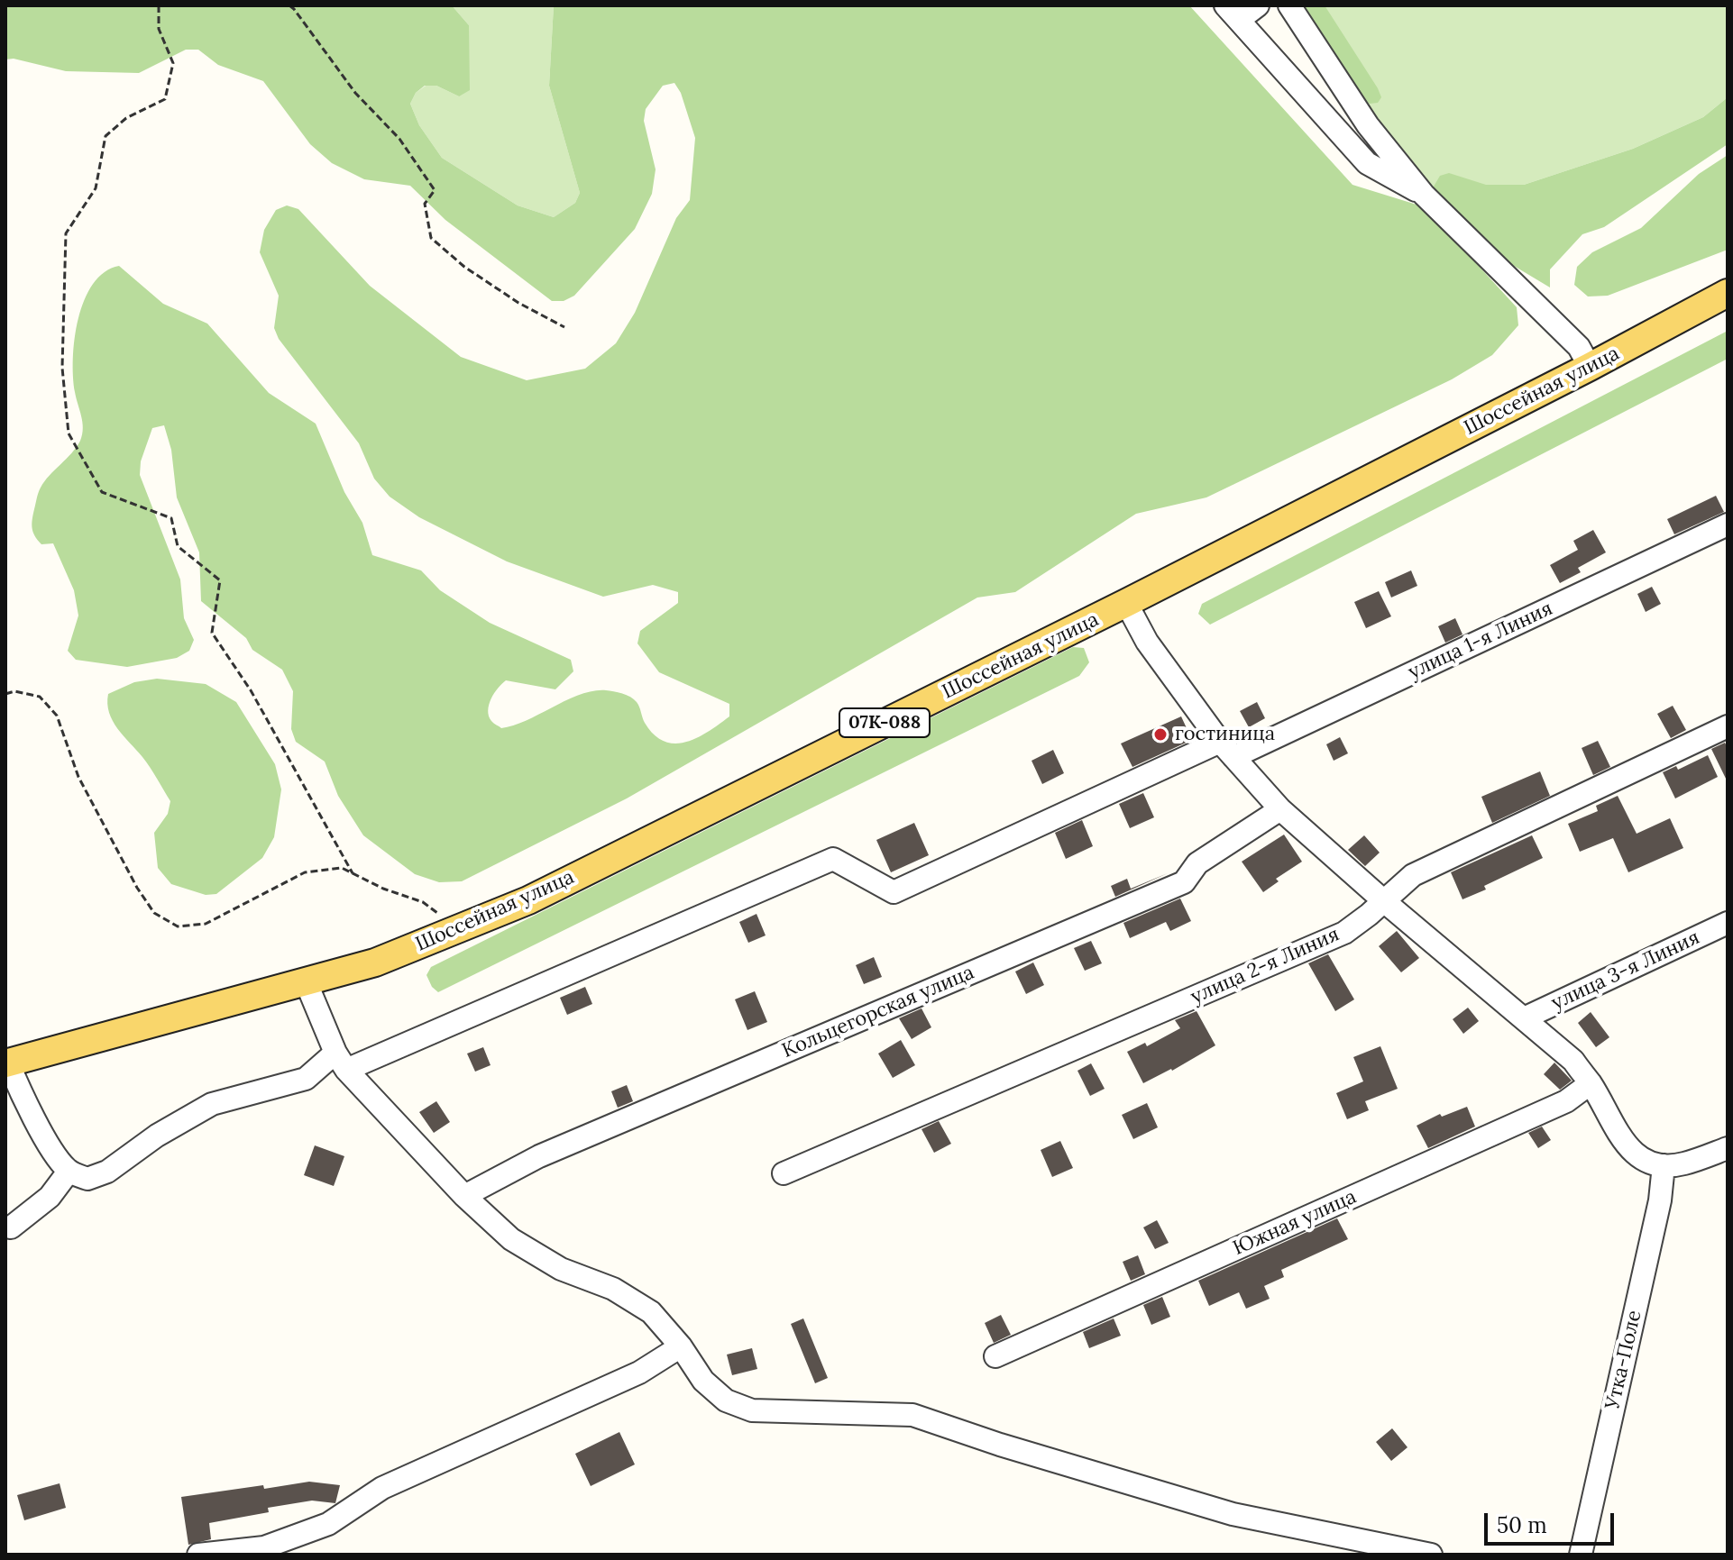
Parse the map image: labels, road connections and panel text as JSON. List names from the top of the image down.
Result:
{
  "streets": {
    "main road": ["Шоссейная улица", "07К-088"],
    "street": [
      "улица 1-я Линия",
      "улица 2-я Линия",
      "улица 3-я Линия",
      "Кольцегорская улица",
      "Южная улица",
      "Утка-Поле"
    ]
  },
  "places": ["гостиница"],
  "scale_bar": "50 m"
}
